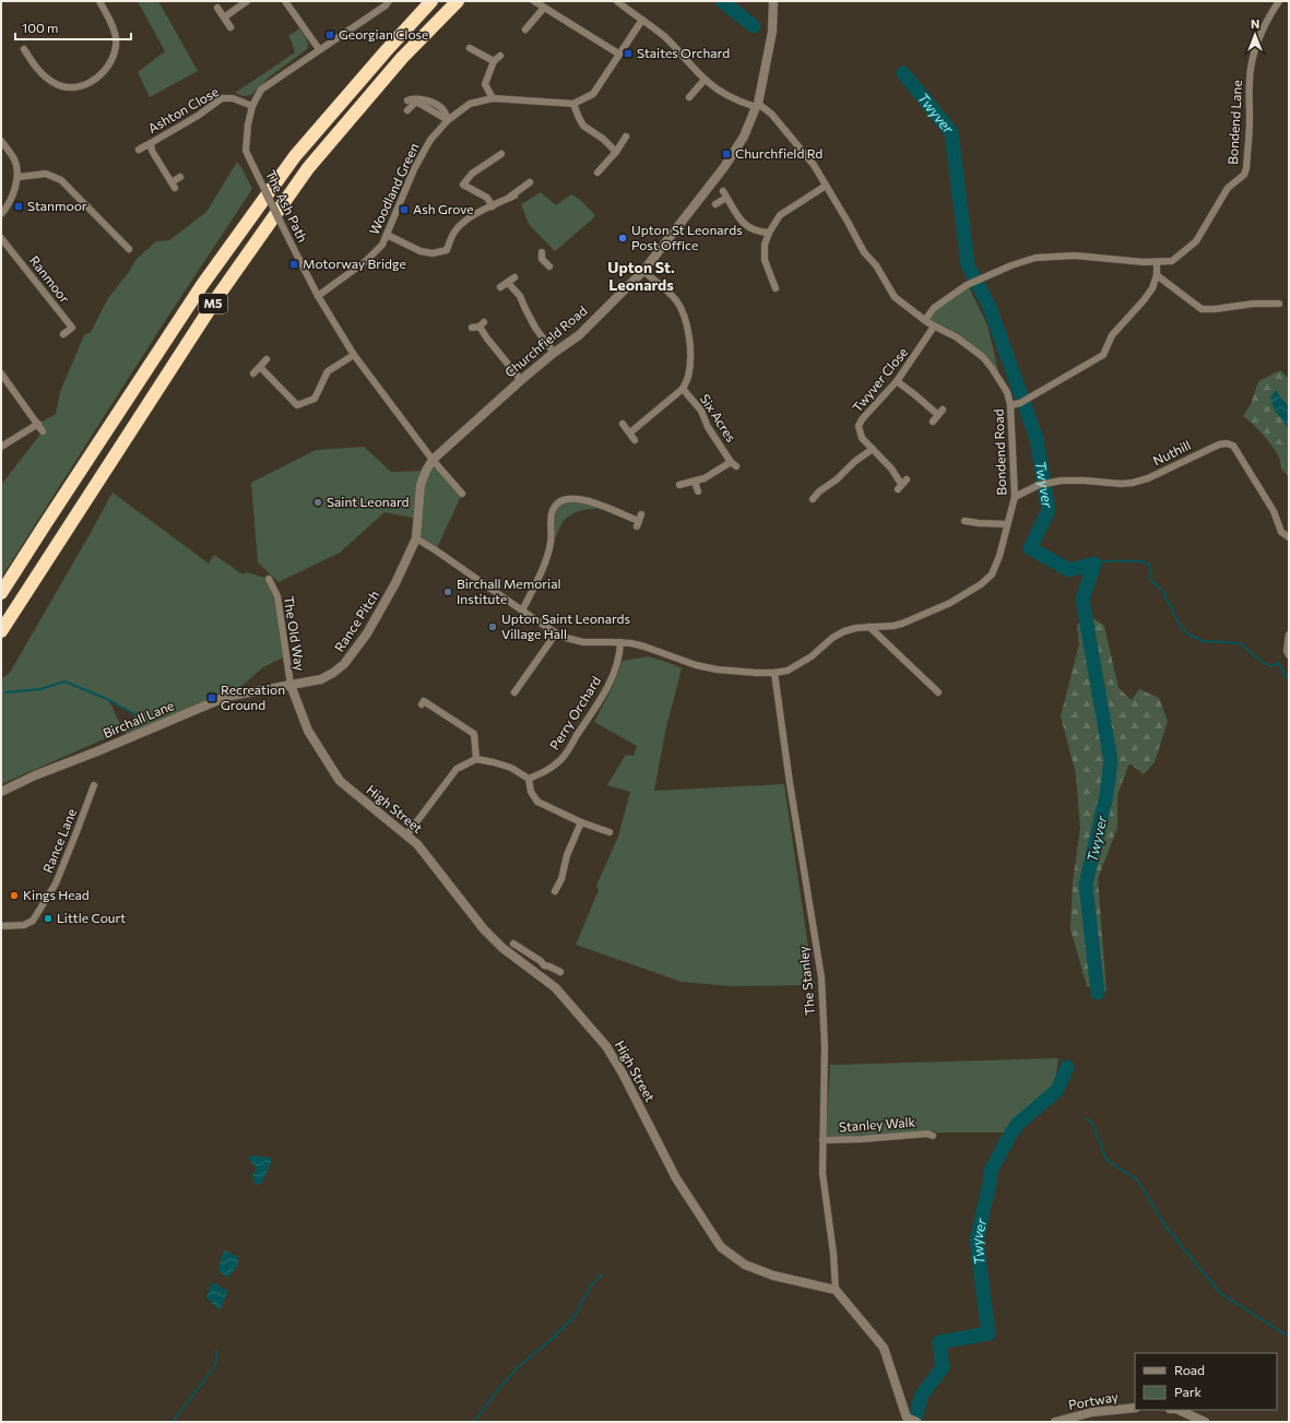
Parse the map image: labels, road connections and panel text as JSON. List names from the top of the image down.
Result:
{
  "streets": {
    "highway": ["M5"],
    "street": [
      "Ashton Close",
      "Bondend Lane",
      "Woodland Green",
      "The Ash Path",
      "Ranmoor",
      "Churchfield Road",
      "Twyver Close",
      "Six Acres",
      "Bondend Road",
      "Nuthill",
      "Rance Pitch",
      "The Old Way",
      "Perry Orchard",
      "Birchall Lane",
      "High Street",
      "Rance Lane",
      "The Stanley",
      "Stanley Walk",
      "Portway"
    ]
  },
  "crossings": [
    ["Ashton Close", "The Ash Path"],
    ["Bondend Lane", "Bondend Road"],
    ["Woodland Green", "The Ash Path"],
    ["The Ash Path", "Churchfield Road"],
    ["Churchfield Road", "Six Acres"],
    ["Churchfield Road", "Bondend Road"],
    ["Churchfield Road", "Rance Pitch"],
    ["Twyver Close", "Bondend Road"],
    ["Bondend Road", "Nuthill"],
    ["Bondend Road", "Rance Pitch"],
    ["Bondend Road", "Perry Orchard"],
    ["Bondend Road", "The Stanley"],
    ["Rance Pitch", "The Old Way"],
    ["Rance Pitch", "Birchall Lane"],
    ["Rance Pitch", "High Street"],
    ["The Old Way", "Birchall Lane"],
    ["The Old Way", "High Street"],
    ["Birchall Lane", "High Street"],
    ["High Street", "The Stanley"],
    ["The Stanley", "Stanley Walk"]
  ],
  "districts": ["Upton St. Leonards"],
  "water": ["Twyver"],
  "places": {
    "transit": [
      "Georgian Close",
      "Staites Orchard",
      "Churchfield Rd",
      "Stanmoor",
      "Ash Grove",
      "Motorway Bridge",
      "Recreation Ground"
    ],
    "other": [
      "Upton St Leonards Post Office",
      "Saint Leonard",
      "Birchall Memorial Institute",
      "Upton Saint Leonards Village Hall",
      "Kings Head",
      "Little Court"
    ]
  },
  "legend": ["Road", "Park"],
  "scale_bar": "100 m",
  "north": "top"
}
